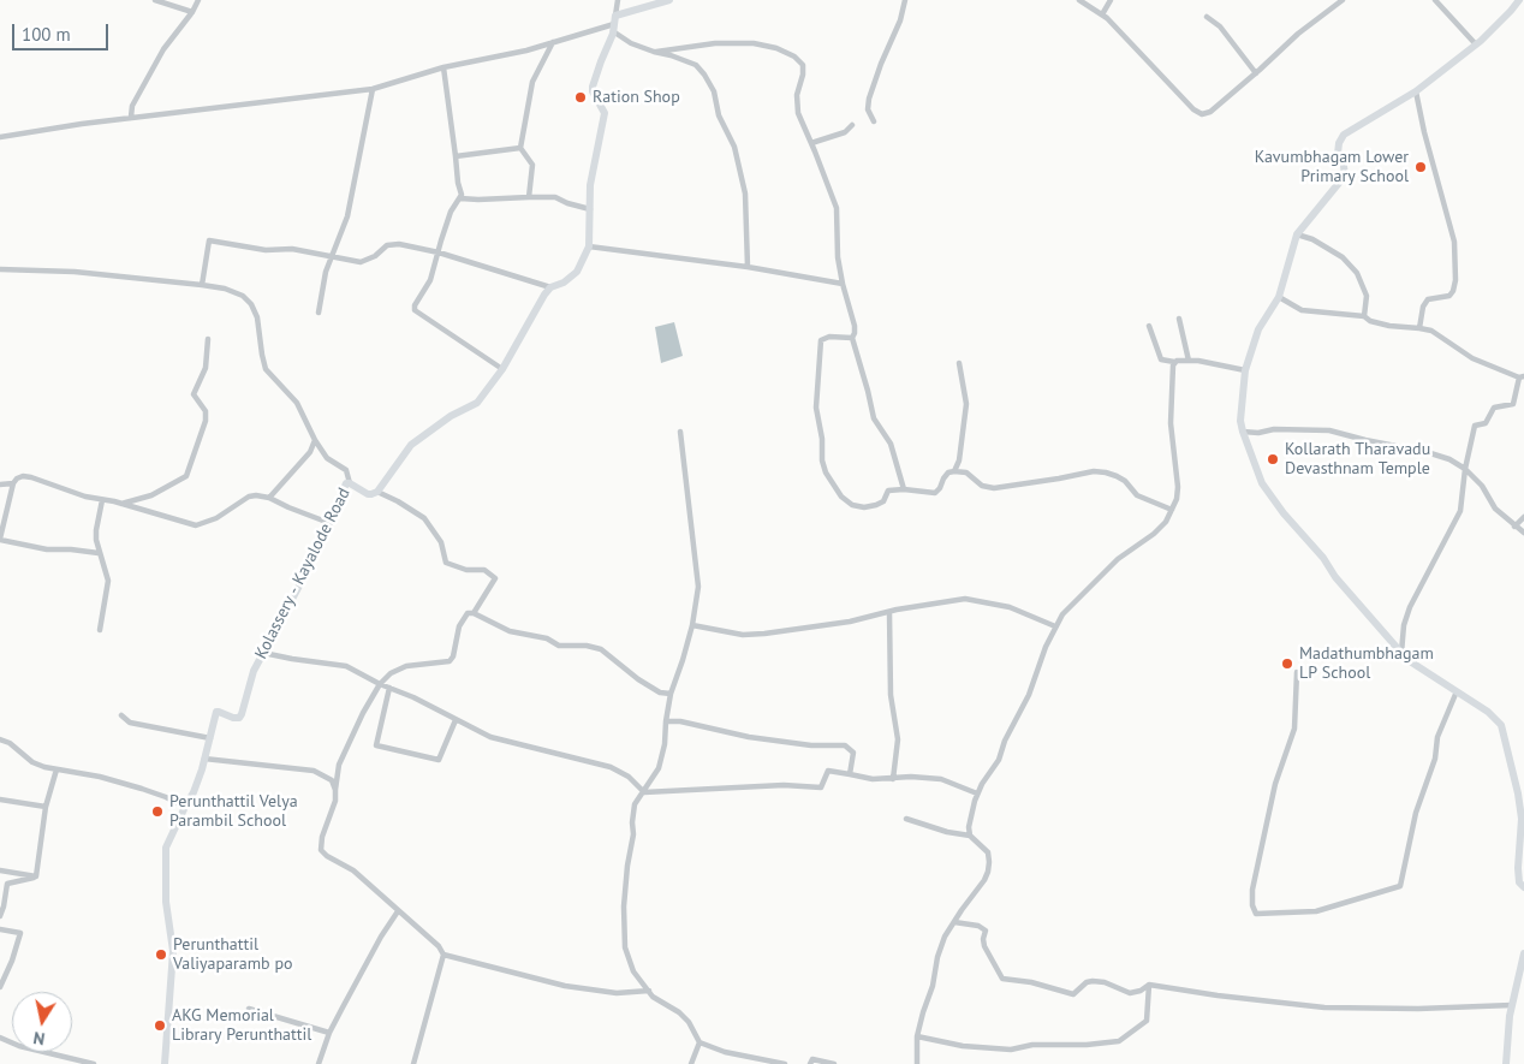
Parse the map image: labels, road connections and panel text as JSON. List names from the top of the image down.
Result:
{
  "streets": {
    "main road": ["Kolassery - Kayalode Road"]
  },
  "places": [
    "Ration Shop",
    "Kavumbhagam Lower Primary School",
    "Kollarath Tharavadu Devasthnam Temple",
    "Madathumbhagam LP School",
    "Perunthattil Velya Parambil School",
    "Perunthattil Valiyaparamb po",
    "AKG Memorial Library Perunthattil"
  ],
  "scale_bar": "100 m",
  "north": "bottom"
}
